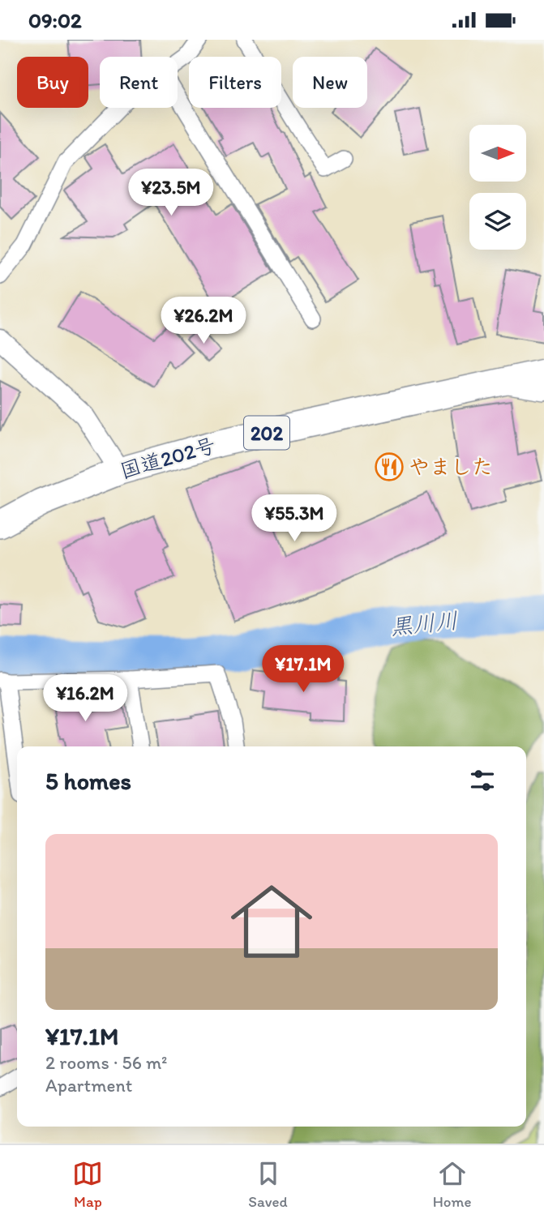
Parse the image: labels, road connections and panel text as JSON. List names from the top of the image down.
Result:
{
  "streets": {
    "highway": ["202", "国道202号"]
  },
  "water": ["黒川川"],
  "places": {
    "restaurant": ["やました"]
  },
  "north": "right",
  "page": {
    "status": "09:02",
    "chip": [
      "Buy",
      "Rent",
      "Filters",
      "New"
    ],
    "price": [
      "¥23.5M",
      "¥26.2M",
      "¥55.3M",
      "¥17.1M",
      "¥16.2M"
    ],
    "heading": "5 homes",
    "list": [
      {
        "name": "¥17.1M",
        "note": "2 rooms · 56 m² · Apartment"
      }
    ],
    "tabs": ["Map", "Saved", "Home"]
  }
}
